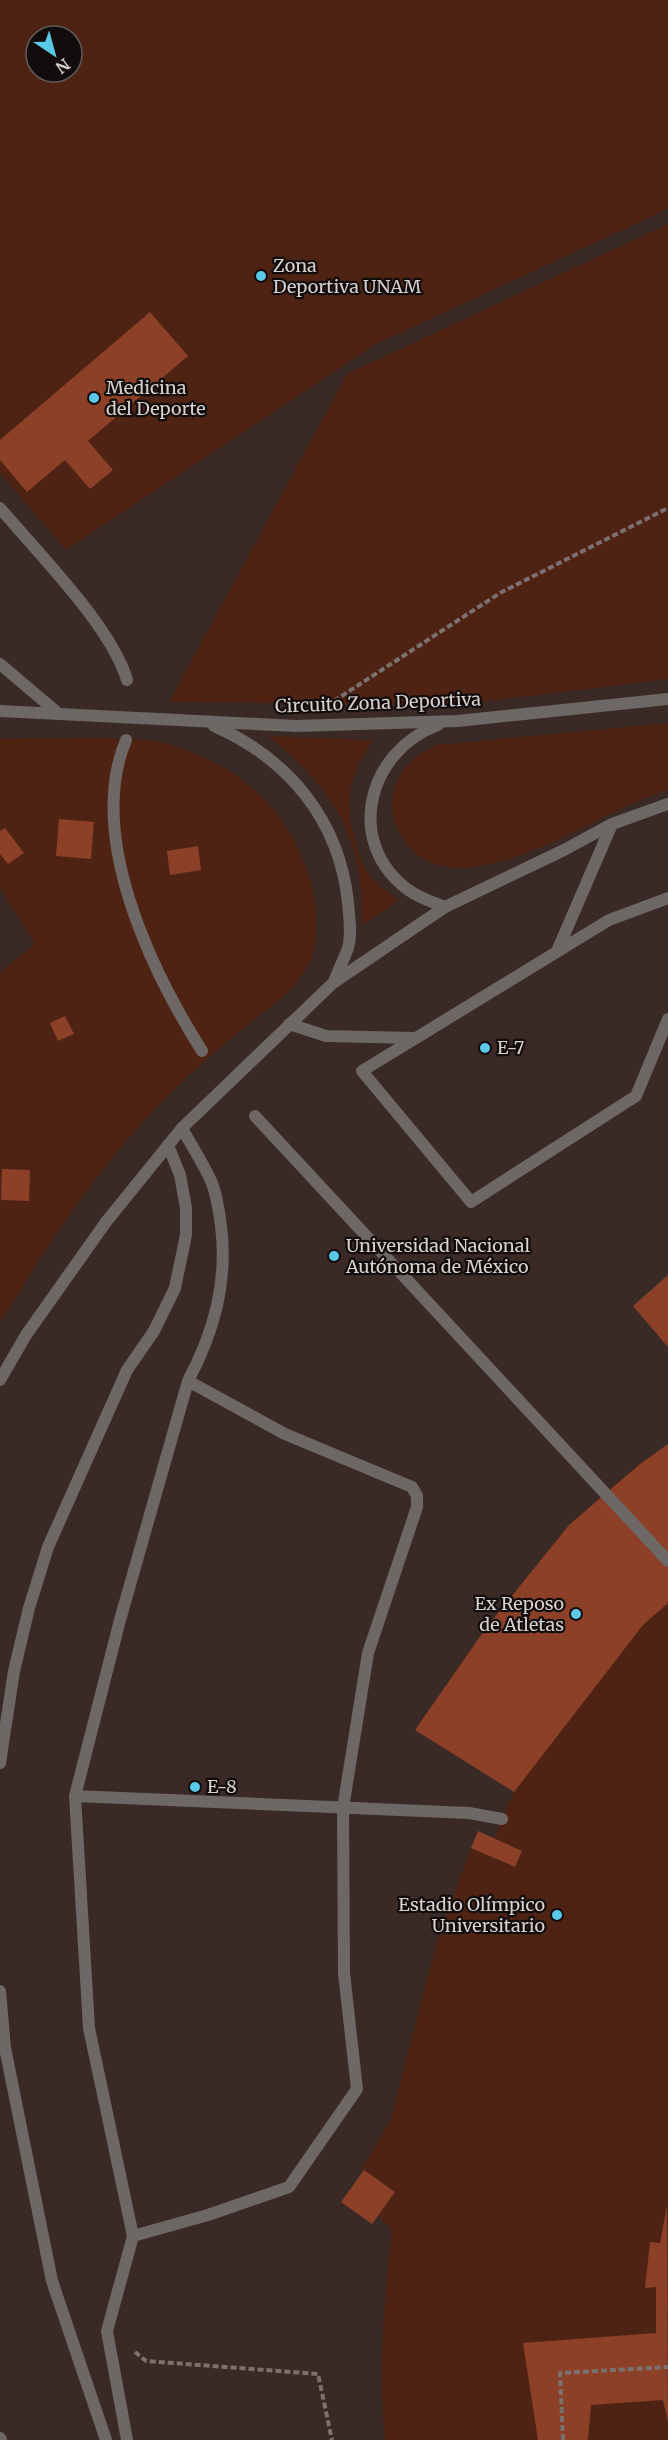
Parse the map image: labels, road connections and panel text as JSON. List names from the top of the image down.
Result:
{
  "streets": {
    "street": ["Circuito Zona Deportiva"]
  },
  "places": [
    "Zona Deportiva UNAM",
    "Medicina del Deporte",
    "E-7",
    "Universidad Nacional Autónoma de México",
    "Ex Reposo de Atletas",
    "E-8",
    "Estadio Olímpico Universitario"
  ],
  "north": "bottom right"
}
